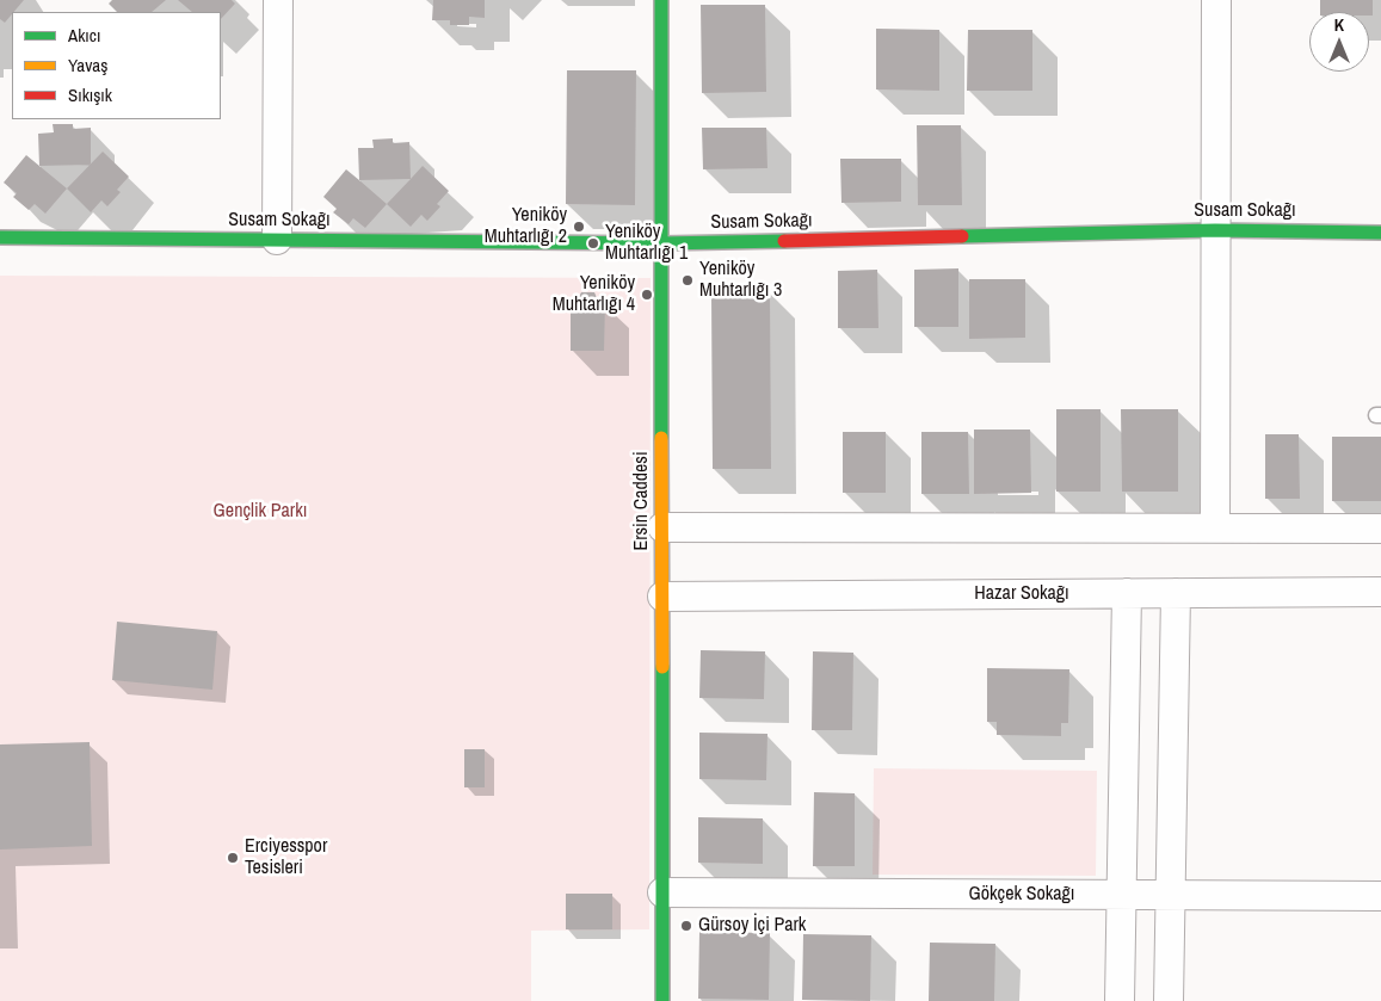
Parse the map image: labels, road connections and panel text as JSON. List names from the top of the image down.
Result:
{
  "streets": {
    "street": [
      "Susam Sokağı",
      "Ersin Caddesi",
      "Hazar Sokağı",
      "Gökçek Sokağı"
    ]
  },
  "crossings": [
    ["Susam Sokağı", "Ersin Caddesi"],
    ["Ersin Caddesi", "Hazar Sokağı"],
    ["Ersin Caddesi", "Gökçek Sokağı"]
  ],
  "parks": ["Gençlik Parkı"],
  "places": [
    "Yeniköy Muhtarlığı 2",
    "Yeniköy Muhtarlığı 1",
    "Yeniköy Muhtarlığı 3",
    "Yeniköy Muhtarlığı 4",
    "Erciyesspor Tesisleri",
    "Gürsoy İçi Park"
  ],
  "legend": ["Akıcı", "Yavaş", "Sıkışık"],
  "north": "top"
}
